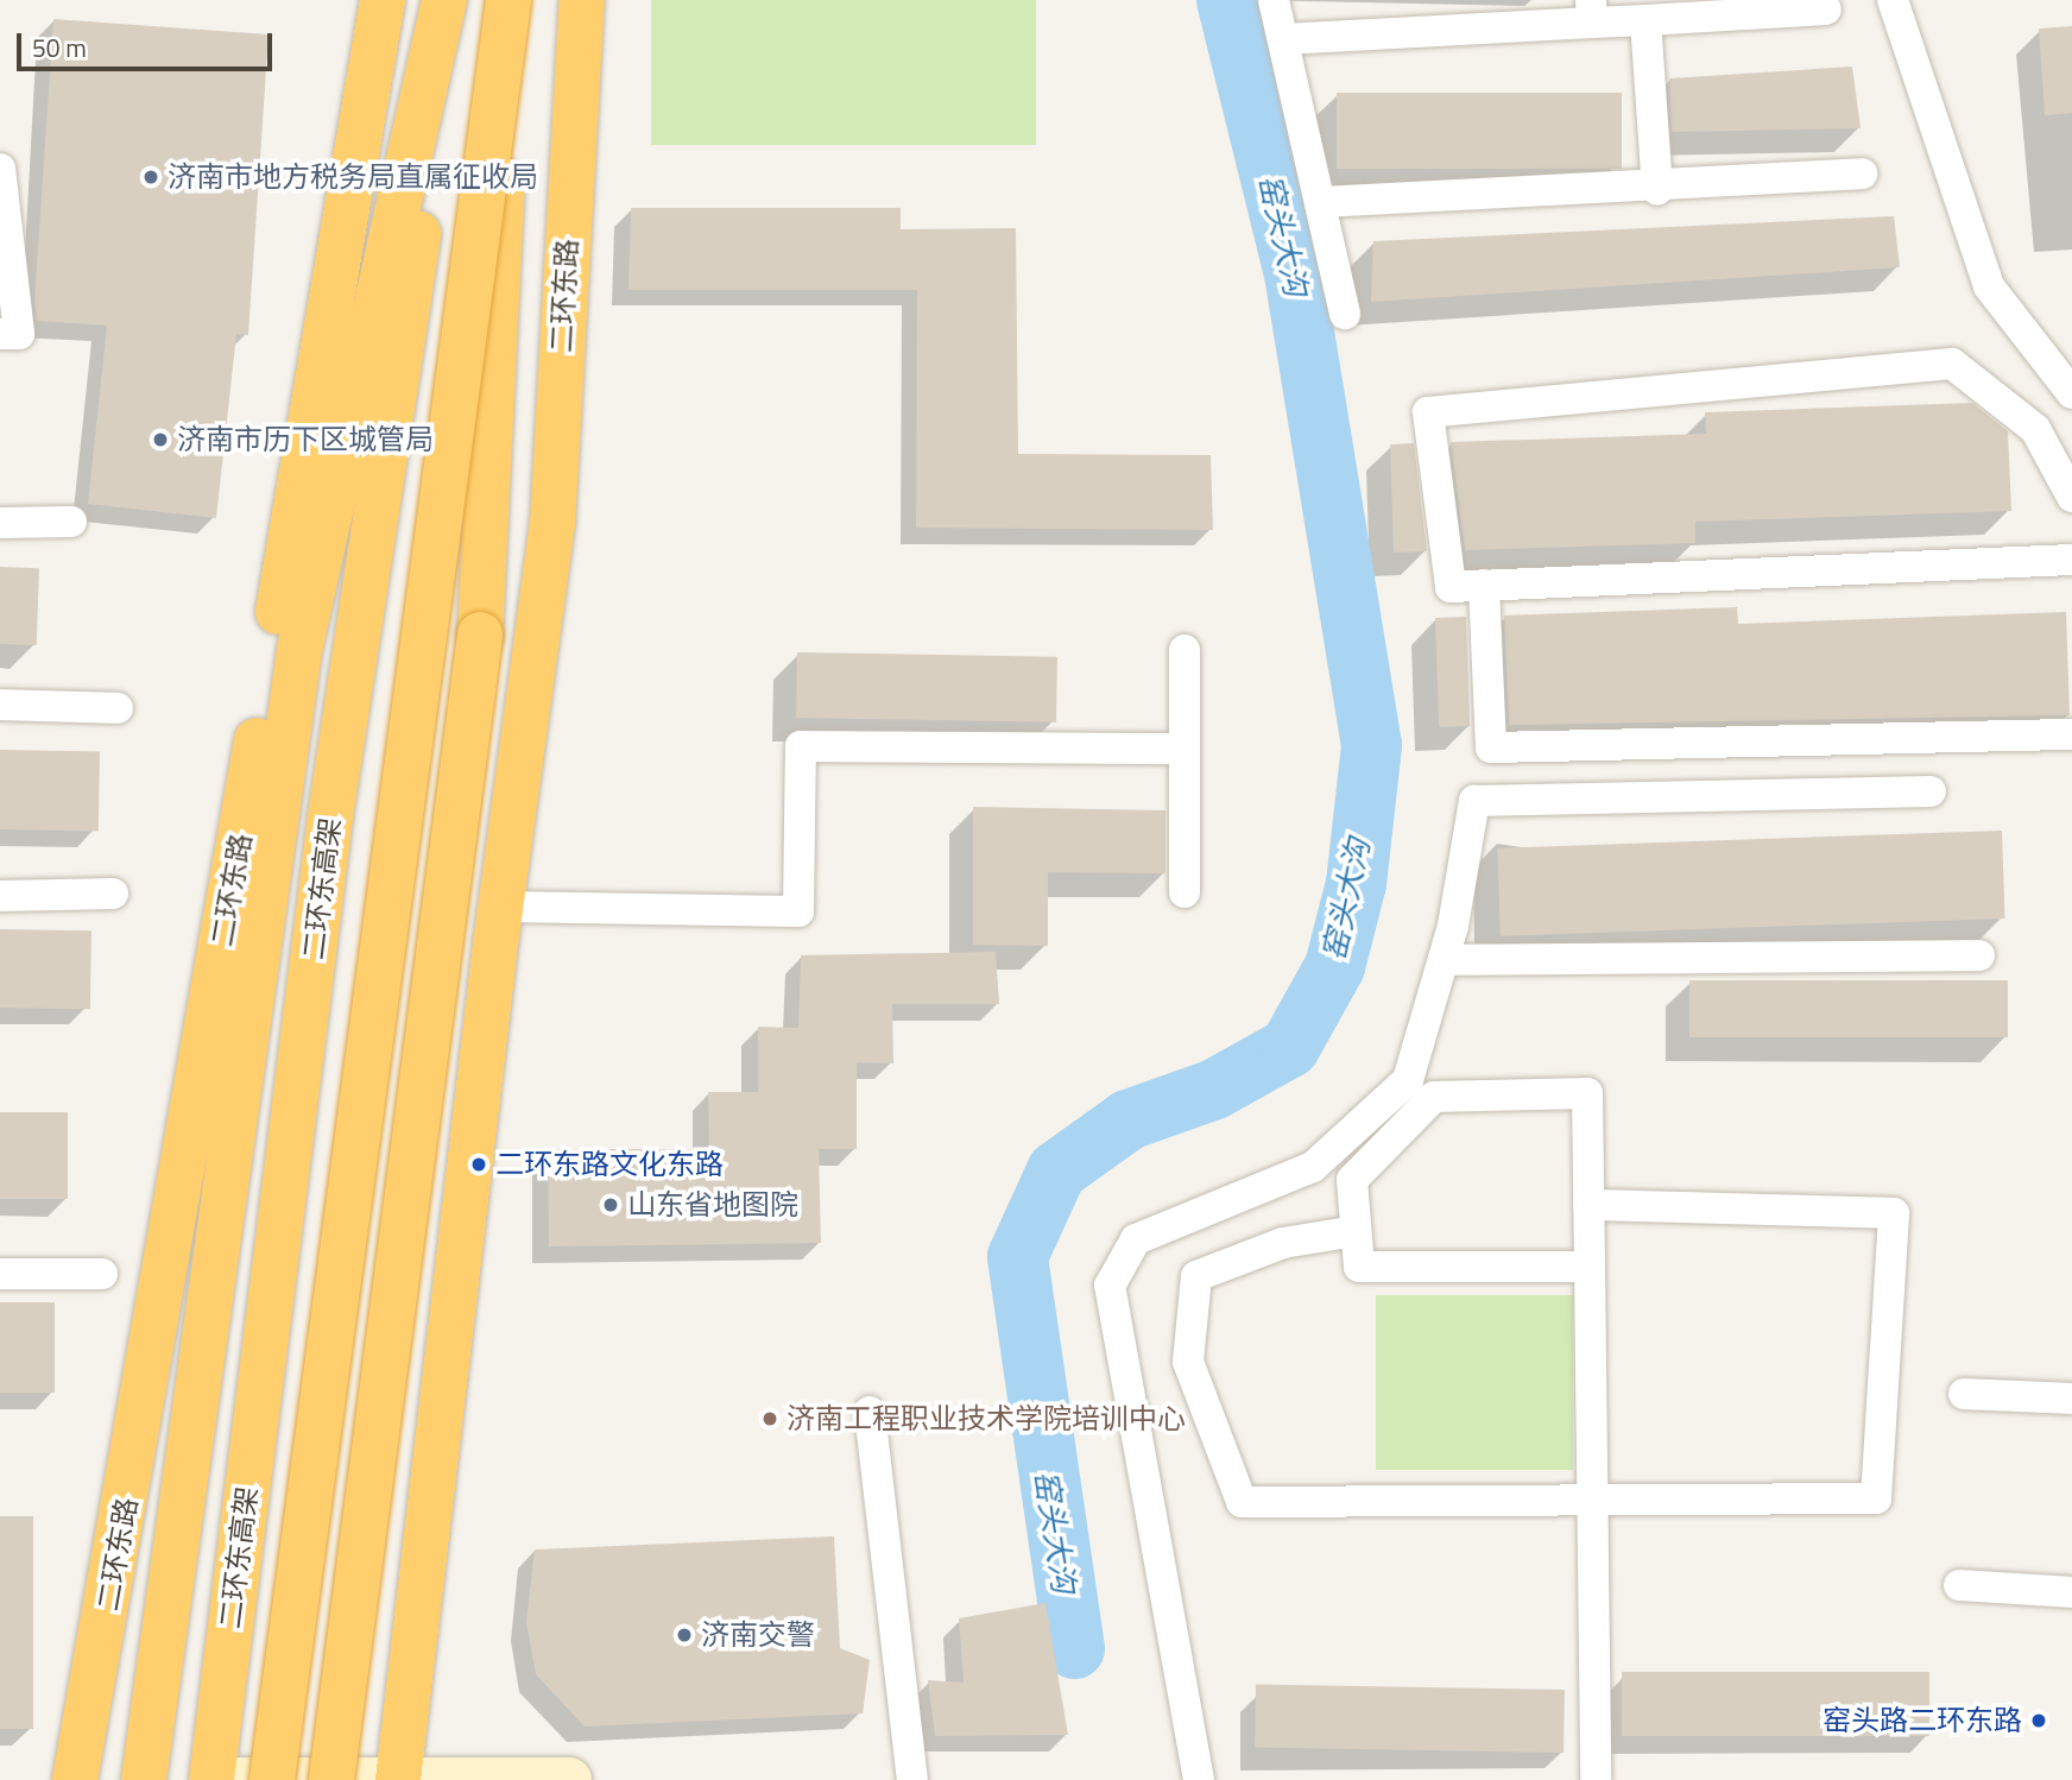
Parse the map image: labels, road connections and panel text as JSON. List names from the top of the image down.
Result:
{
  "streets": {
    "highway": ["二环东路", "二环东高架"]
  },
  "water": ["窑头大沟"],
  "places": [
    "济南市地方税务局直属征收局",
    "济南市历下区城管局",
    "二环东路文化东路",
    "山东省地图院",
    "济南工程职业技术学院培训中心",
    "济南交警",
    "窑头路二环东路"
  ],
  "scale_bar": "50 m"
}
